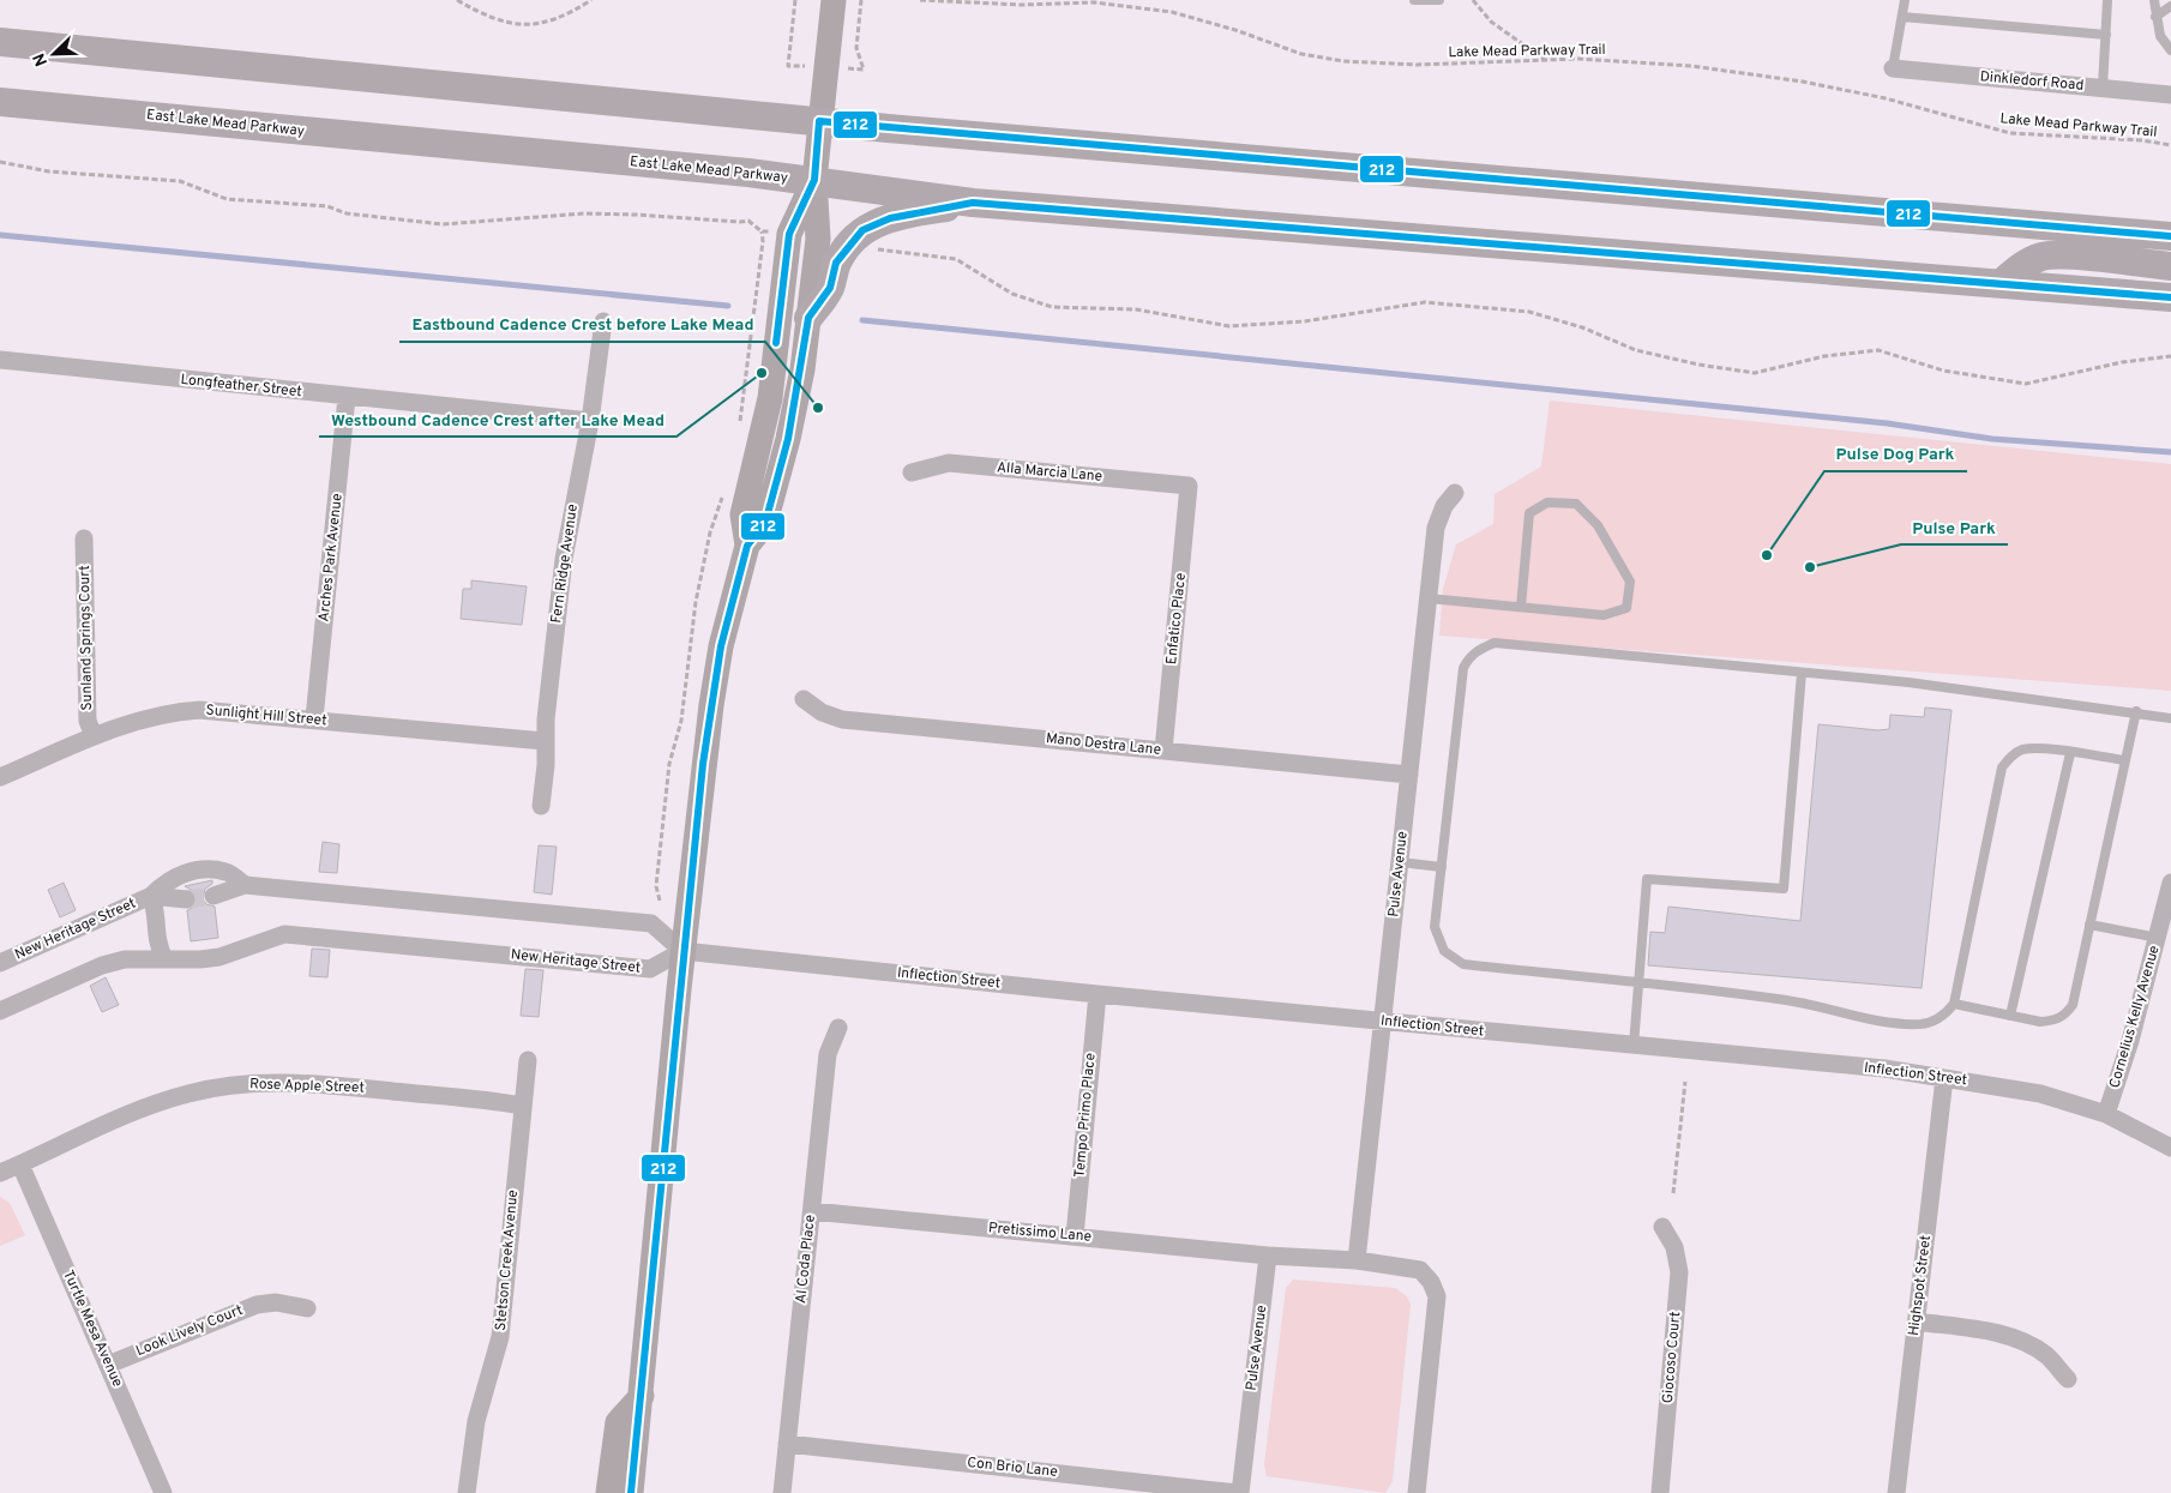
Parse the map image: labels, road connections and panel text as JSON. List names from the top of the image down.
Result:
{
  "streets": {
    "main road": ["East Lake Mead Parkway"],
    "street": [
      "Dinkledorf Road",
      "Longfeather Street",
      "Alla Marcia Lane",
      "Arches Park Avenue",
      "Fern Ridge Avenue",
      "Enfatico Place",
      "Sunland Springs Court",
      "Sunlight Hill Street",
      "Mano Destra Lane",
      "Pulse Avenue",
      "New Heritage Street",
      "Inflection Street",
      "Cornelius Kelly Avenue",
      "Rose Apple Street",
      "Tempo Primo Place",
      "Pretissimo Lane",
      "Al Coda Place",
      "Stetson Creek Avenue",
      "Highspot Street",
      "Turtle Mesa Avenue",
      "Look Lively Court",
      "Giocoso Court",
      "Con Brio Lane"
    ],
    "path": ["Lake Mead Parkway Trail"]
  },
  "crossings": [
    ["Longfeather Street", "Arches Park Avenue"],
    ["Longfeather Street", "Fern Ridge Avenue"],
    ["Alla Marcia Lane", "Enfatico Place"],
    ["Arches Park Avenue", "Sunlight Hill Street"],
    ["Fern Ridge Avenue", "Sunlight Hill Street"],
    ["Enfatico Place", "Mano Destra Lane"],
    ["Sunland Springs Court", "Sunlight Hill Street"],
    ["Mano Destra Lane", "Pulse Avenue"],
    ["Pulse Avenue", "Inflection Street"],
    ["Pulse Avenue", "Pretissimo Lane"],
    ["Pulse Avenue", "Con Brio Lane"],
    ["New Heritage Street", "Inflection Street"],
    ["Inflection Street", "Cornelius Kelly Avenue"],
    ["Inflection Street", "Tempo Primo Place"],
    ["Inflection Street", "Highspot Street"],
    ["Rose Apple Street", "Stetson Creek Avenue"],
    ["Rose Apple Street", "Turtle Mesa Avenue"],
    ["Tempo Primo Place", "Pretissimo Lane"],
    ["Pretissimo Lane", "Al Coda Place"],
    ["Al Coda Place", "Con Brio Lane"],
    ["Turtle Mesa Avenue", "Look Lively Court"]
  ],
  "places": [
    "Westbound Cadence Crest after Lake Mead",
    "Eastbound Cadence Crest before Lake Mead",
    "Pulse Dog Park",
    "Pulse Park"
  ],
  "lines": ["transit line 212"],
  "north": "bottom left"
}
